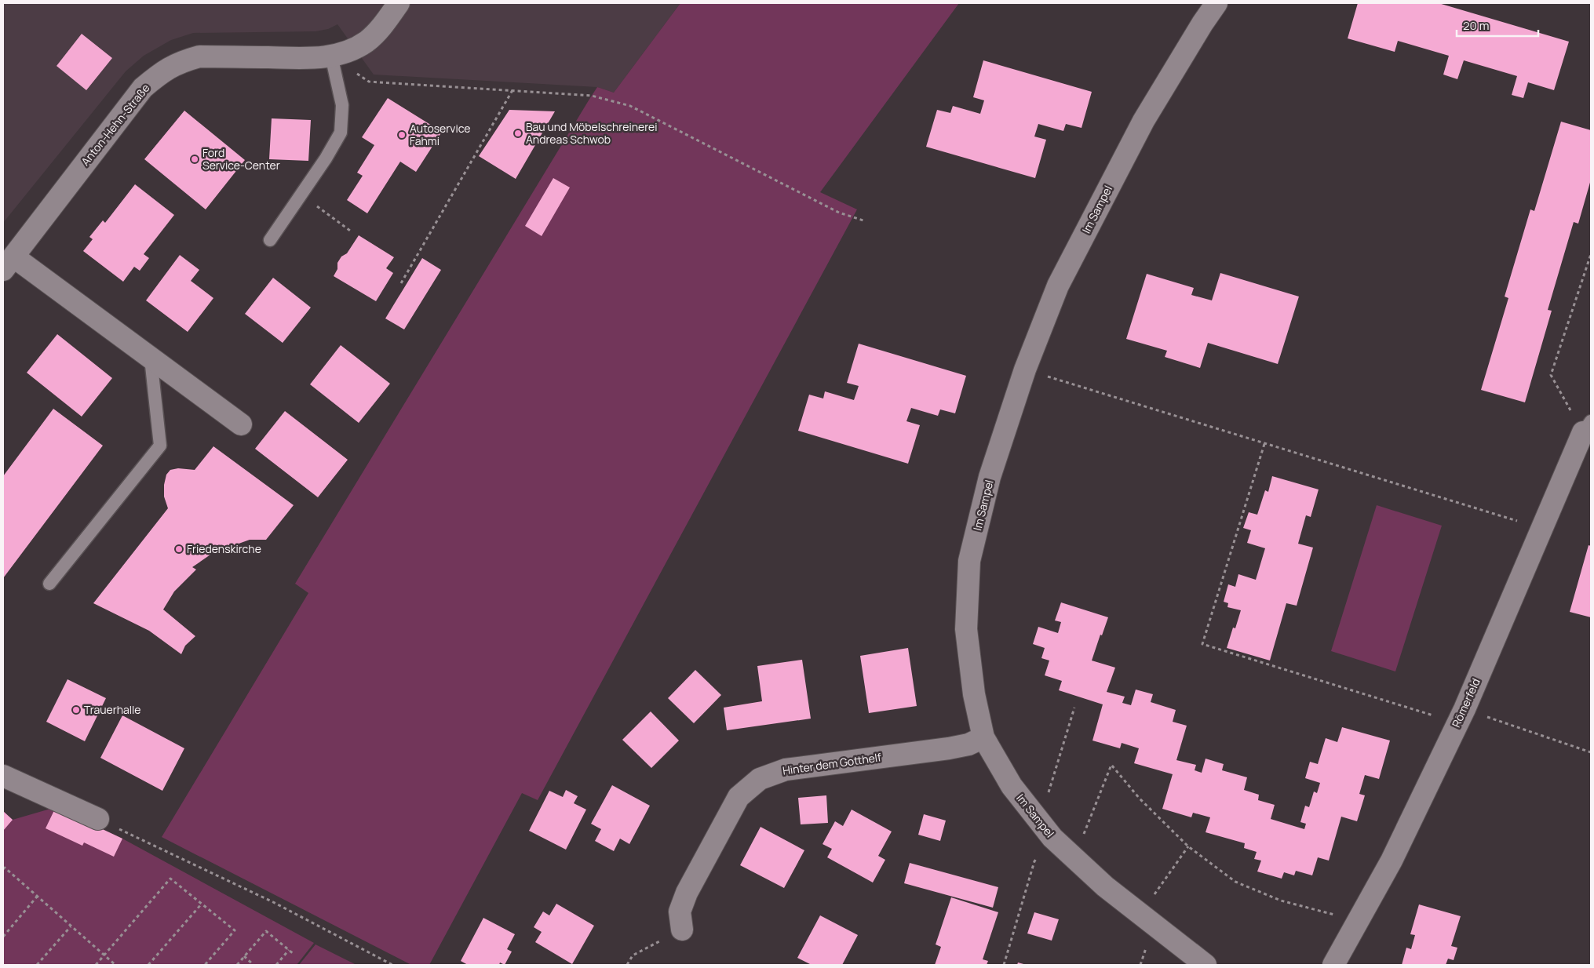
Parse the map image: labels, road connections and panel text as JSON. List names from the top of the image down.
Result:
{
  "streets": {
    "street": [
      "Anton-Hehn-Straße",
      "Im Sampel",
      "Römerfeld",
      "Hinter dem Gotthelf"
    ]
  },
  "crossings": [
    ["Im Sampel", "Hinter dem Gotthelf"]
  ],
  "places": [
    "Bau und Möbelschreinerei Andreas Schwob",
    "Autoservice Fahmi",
    "Ford Service-Center",
    "Friedenskirche",
    "Trauerhalle"
  ],
  "scale_bar": "20 m"
}
